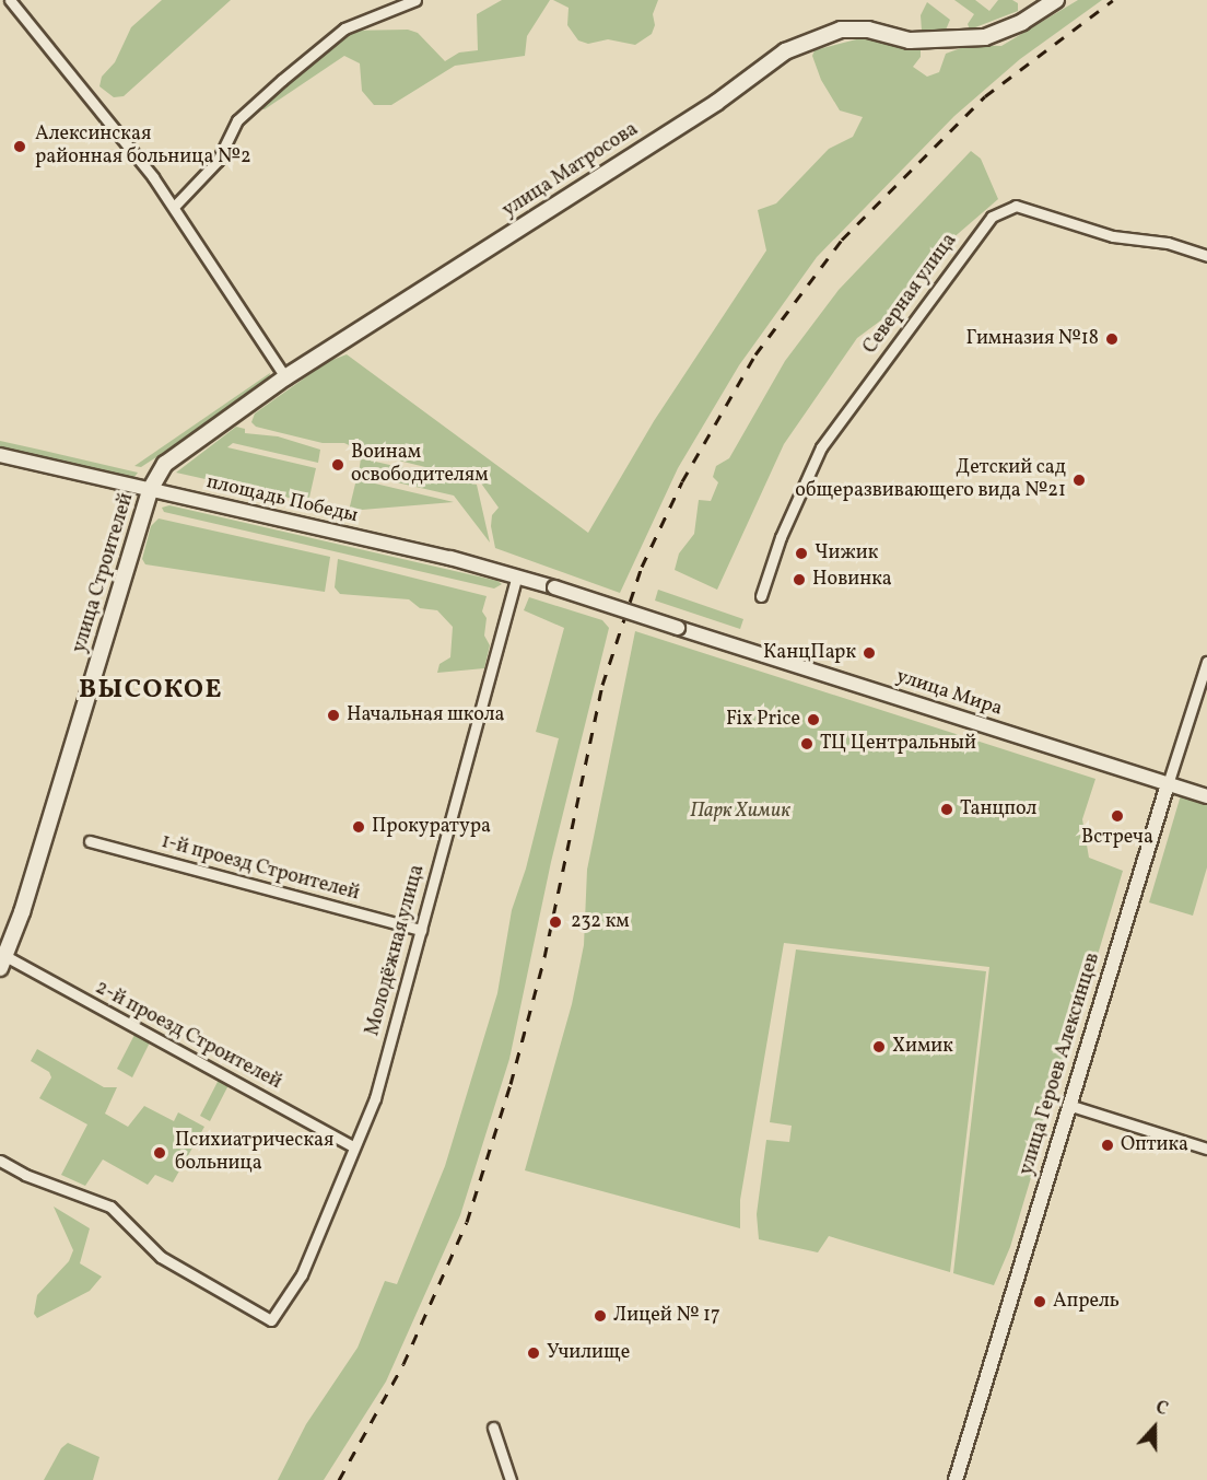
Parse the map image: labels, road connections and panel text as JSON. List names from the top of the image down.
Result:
{
  "streets": {
    "main road": ["улица Матросова", "улица Строителей"],
    "street": [
      "Северная улица",
      "площадь Победы",
      "улица Мира",
      "1-й проезд Строителей",
      "Молодёжная улица",
      "2-й проезд Строителей",
      "улица Героев Алексинцев"
    ]
  },
  "crossings": [
    ["улица Матросова", "площадь Победы"],
    ["улица Матросова", "улица Строителей"],
    ["площадь Победы", "улица Строителей"],
    ["площадь Победы", "улица Мира"],
    ["площадь Победы", "Молодёжная улица"],
    ["улица Строителей", "2-й проезд Строителей"],
    ["улица Мира", "улица Героев Алексинцев"],
    ["1-й проезд Строителей", "Молодёжная улица"],
    ["Молодёжная улица", "2-й проезд Строителей"]
  ],
  "districts": ["ВЫСОКОЕ"],
  "parks": ["Парк Химик"],
  "places": [
    "Алексинская районная больница №2",
    "Гимназия №18",
    "Воинам освободителям",
    "Детский сад общеразвивающего вида №21",
    "Чижик",
    "Новинка",
    "КанцПарк",
    "Начальная школа",
    "Fix Price",
    "ТЦ Центральный",
    "Танцпол",
    "Встреча",
    "Прокуратура",
    "232 км",
    "Химик",
    "Оптика",
    "Психиатрическая больница",
    "Апрель",
    "Лицей № 17",
    "Училище"
  ],
  "north": "top"
}
